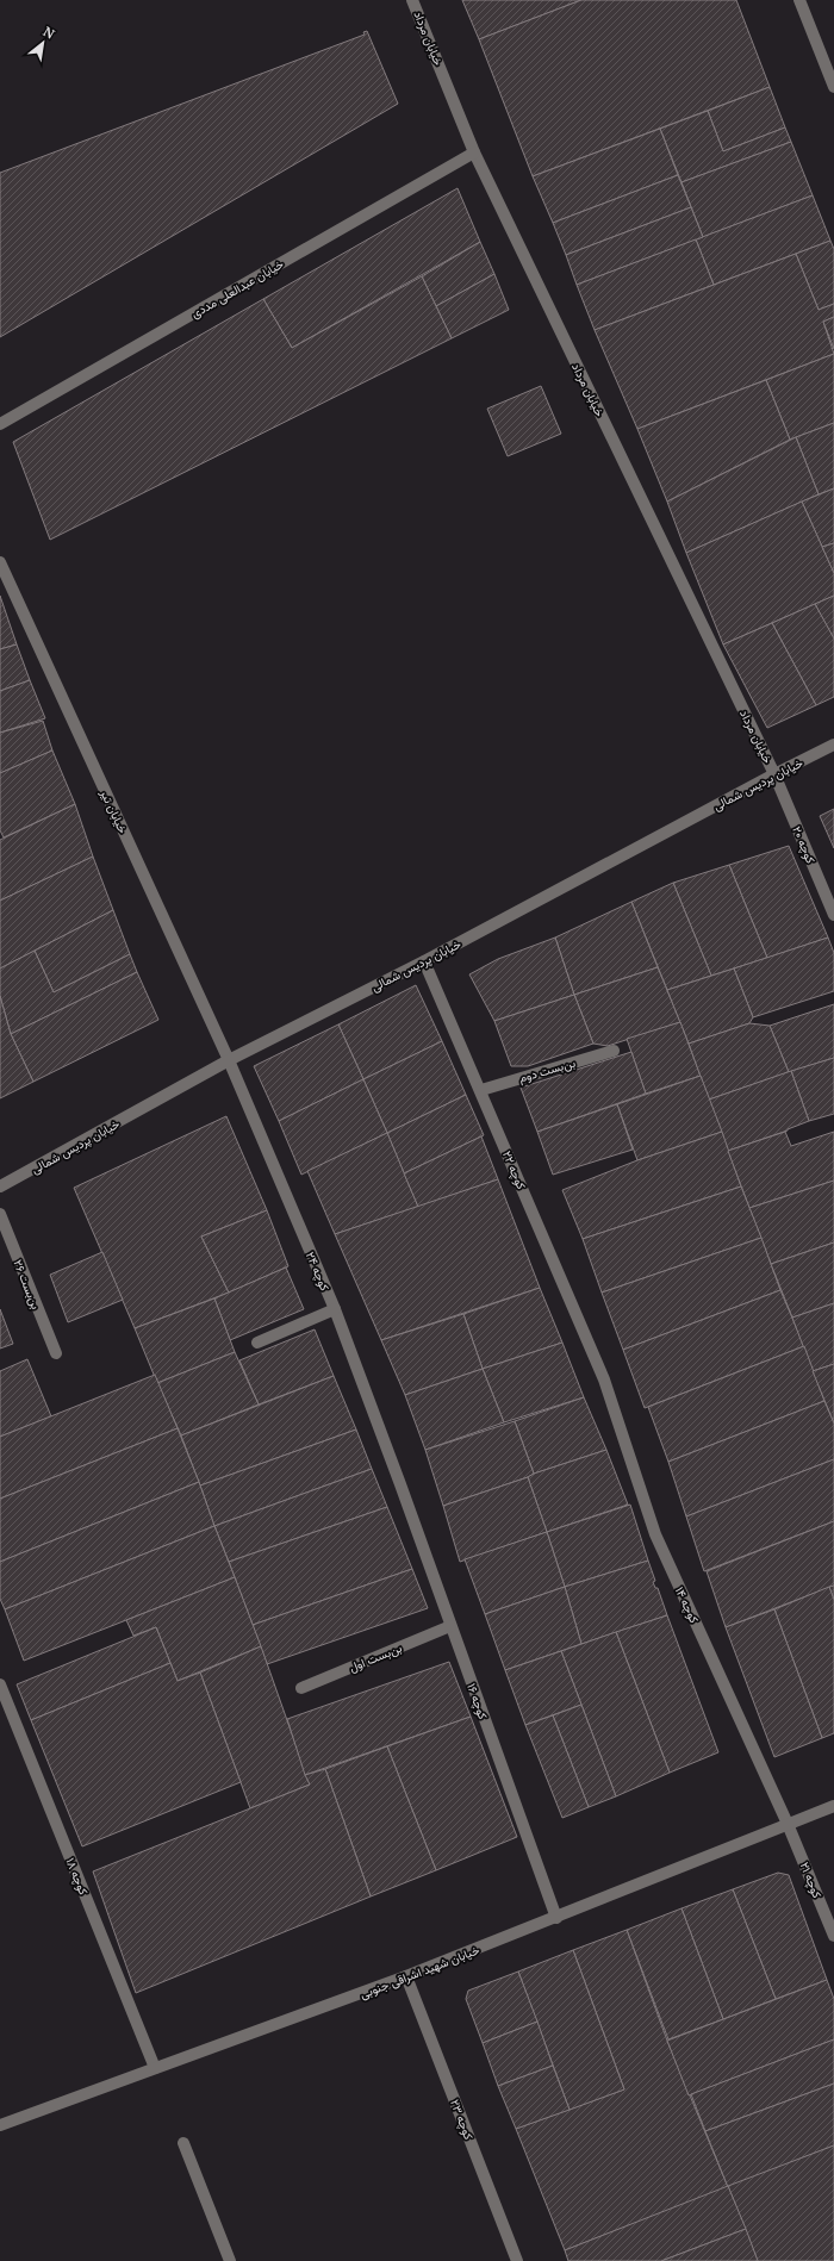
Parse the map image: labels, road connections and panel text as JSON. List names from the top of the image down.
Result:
{
  "streets": {
    "street": [
      "خیابان مرداد",
      "خیابان عبدالعلی مددی",
      "خیابان پردیس شمالی",
      "خیابان تیر",
      "کوچه ۲۰",
      "بن‌بست دوم",
      "کوچه ۲۲",
      "کوچه ۲۴",
      "بن‌بست ۲۶",
      "کوچه ۱۴",
      "بن‌بست اول",
      "کوچه ۱۶",
      "کوچه ۱۸",
      "کوچه ۲۱",
      "خیابان شهید اشراقی جنوبی",
      "کوچه ۲۳"
    ]
  },
  "crossings": [
    ["خیابان مرداد", "خیابان عبدالعلی مددی"],
    ["خیابان مرداد", "خیابان پردیس شمالی"],
    ["خیابان مرداد", "کوچه ۲۰"],
    ["خیابان پردیس شمالی", "خیابان تیر"],
    ["خیابان پردیس شمالی", "کوچه ۲۰"],
    ["خیابان پردیس شمالی", "کوچه ۲۲"],
    ["خیابان پردیس شمالی", "کوچه ۲۴"],
    ["خیابان تیر", "کوچه ۲۴"],
    ["بن‌بست دوم", "کوچه ۲۲"],
    ["کوچه ۲۲", "کوچه ۱۴"],
    ["کوچه ۲۴", "کوچه ۱۶"],
    ["کوچه ۱۴", "کوچه ۲۱"],
    ["کوچه ۱۴", "خیابان شهید اشراقی جنوبی"],
    ["بن‌بست اول", "کوچه ۱۶"],
    ["کوچه ۱۶", "خیابان شهید اشراقی جنوبی"],
    ["کوچه ۱۸", "خیابان شهید اشراقی جنوبی"],
    ["کوچه ۲۱", "خیابان شهید اشراقی جنوبی"],
    ["خیابان شهید اشراقی جنوبی", "کوچه ۲۳"]
  ],
  "north": "top right"
}
